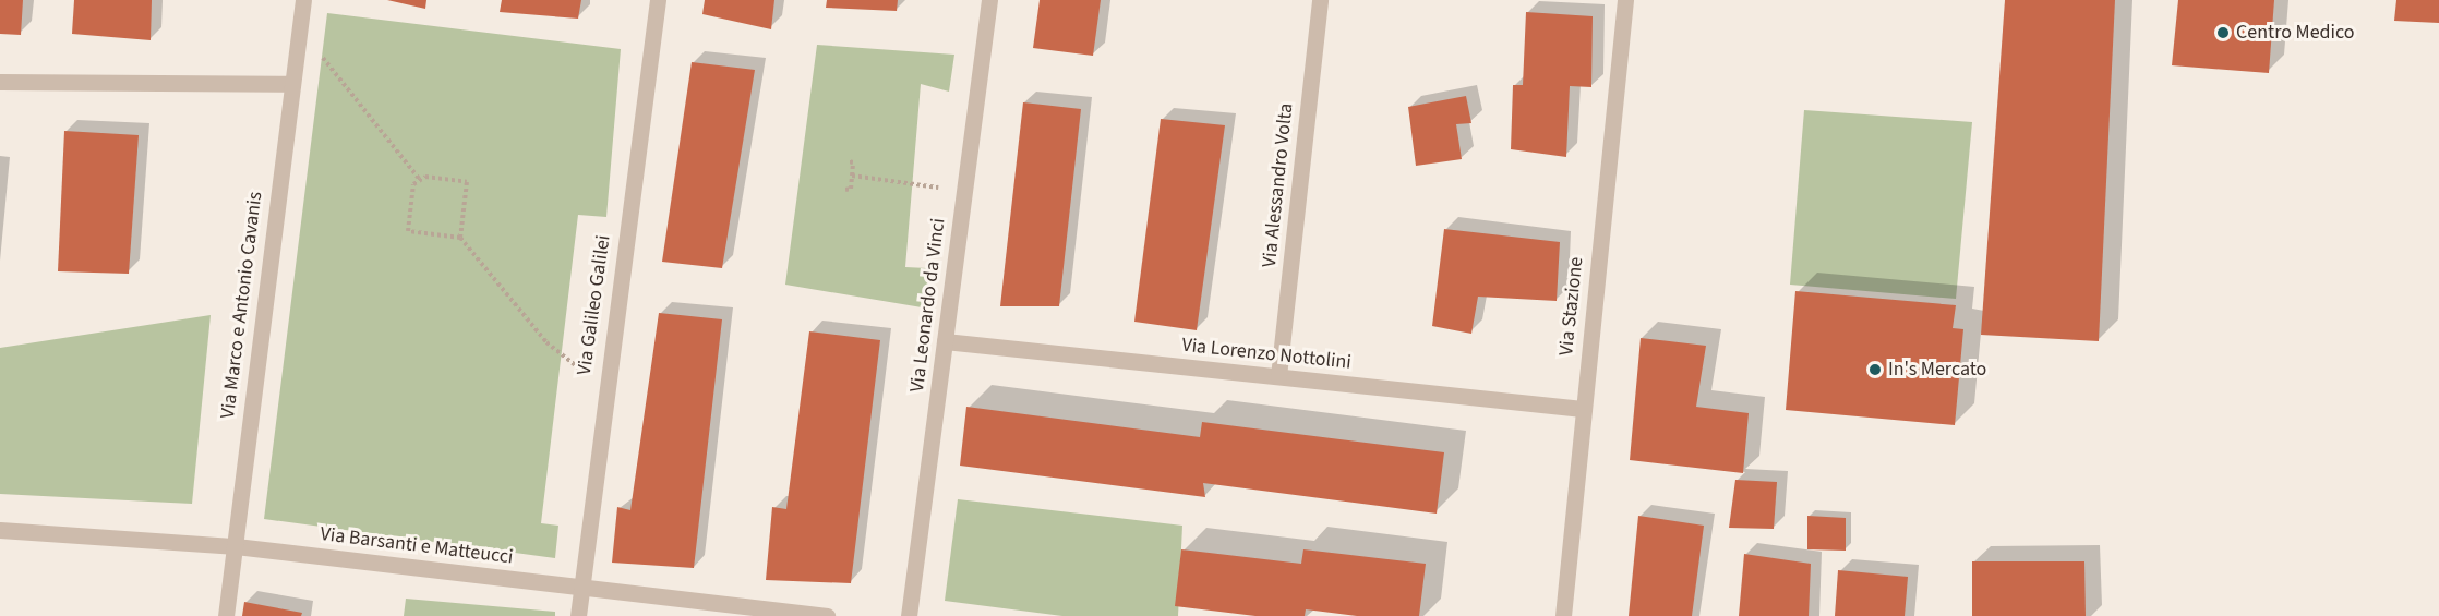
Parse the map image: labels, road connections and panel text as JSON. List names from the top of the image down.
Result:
{
  "streets": {
    "street": [
      "Via Alessandro Volta",
      "Via Marco e Antonio Cavanis",
      "Via Galileo Galilei",
      "Via Leonardo da Vinci",
      "Via Stazione",
      "Via Lorenzo Nottolini",
      "Via Barsanti e Matteucci"
    ]
  },
  "crossings": [
    ["Via Alessandro Volta", "Via Lorenzo Nottolini"],
    ["Via Marco e Antonio Cavanis", "Via Barsanti e Matteucci"],
    ["Via Galileo Galilei", "Via Barsanti e Matteucci"],
    ["Via Leonardo da Vinci", "Via Lorenzo Nottolini"],
    ["Via Stazione", "Via Lorenzo Nottolini"]
  ],
  "places": ["Centro Medico", "In's Mercato"]
}
